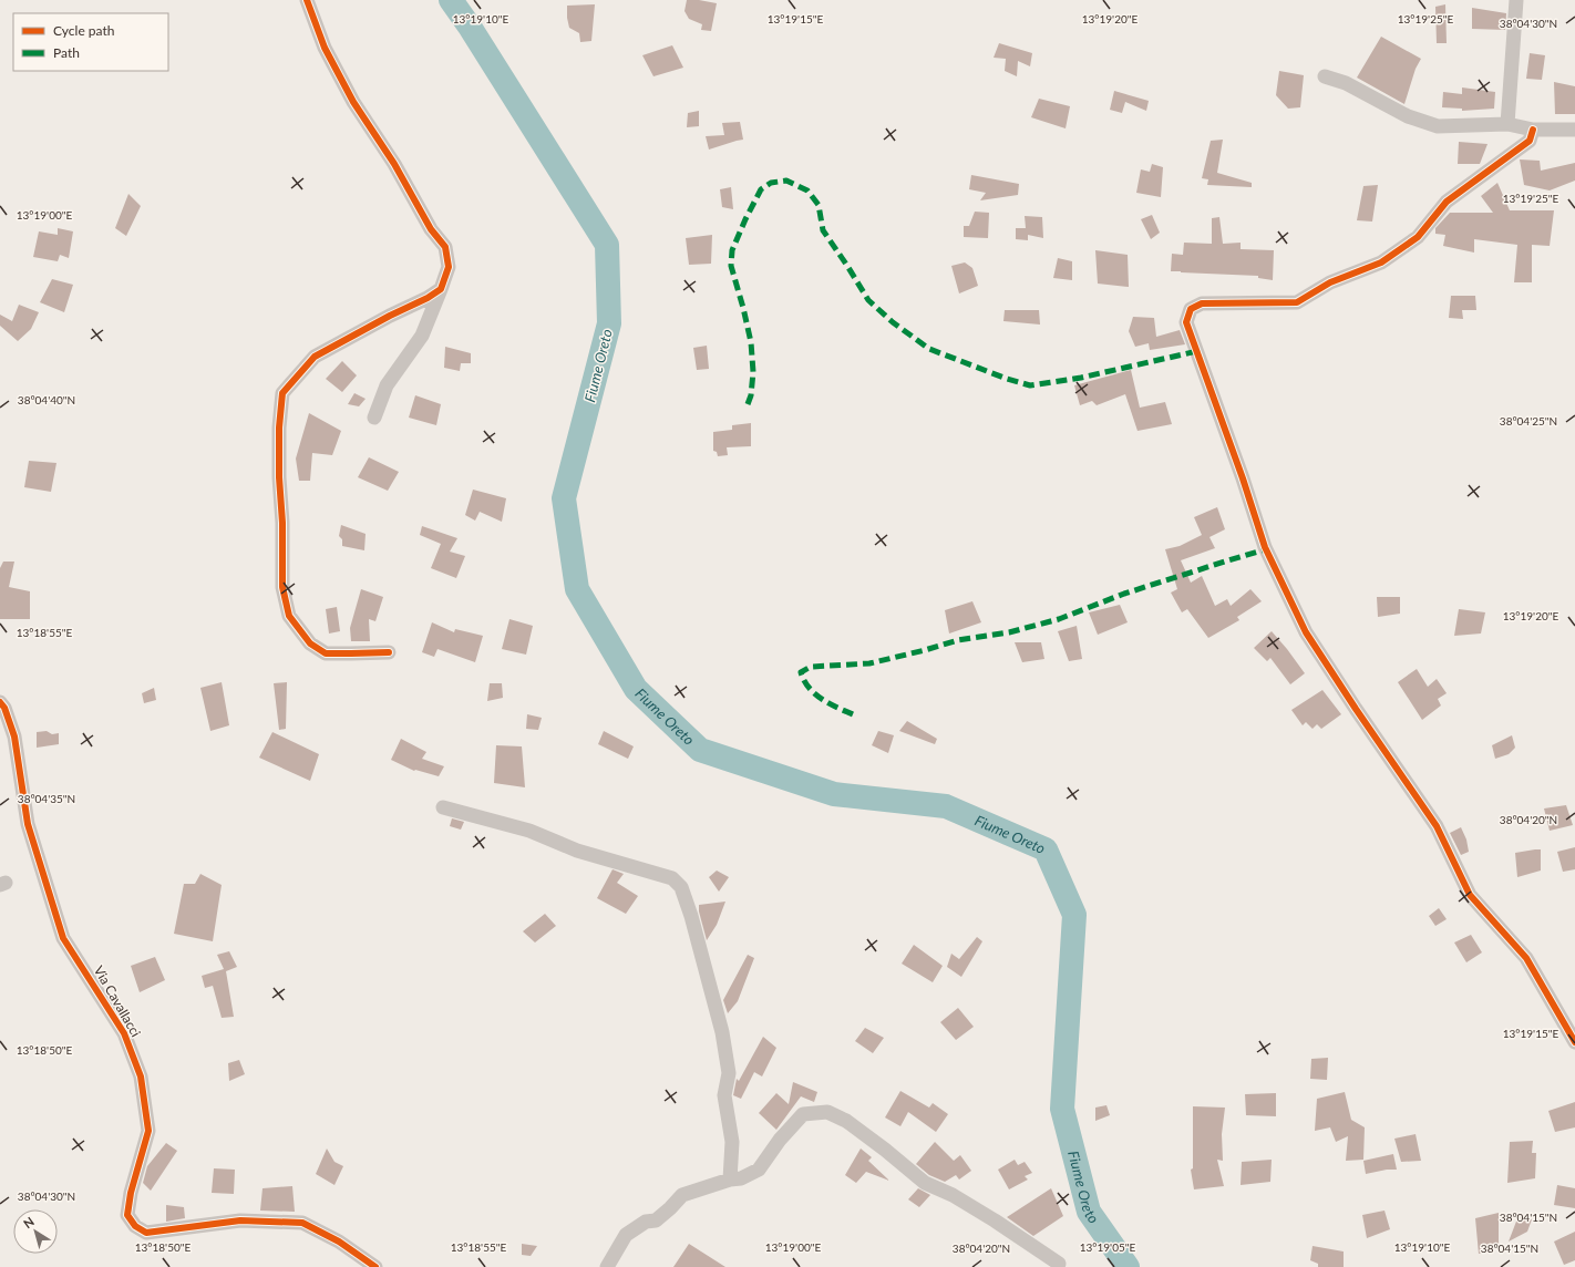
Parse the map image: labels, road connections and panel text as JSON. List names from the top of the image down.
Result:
{
  "streets": {
    "street": ["Via Cavallacci"]
  },
  "water": ["Fiume Oreto"],
  "legend": ["Cycle path", "Path"],
  "north": "top left",
  "coordinates": [
    "13°19'10\"E",
    "13°19'15\"E",
    "13°19'20\"E",
    "13°19'25\"E",
    "38°04'30\"N",
    "13°19'00\"E",
    "38°04'40\"N",
    "38°04'25\"N",
    "13°18'55\"E",
    "38°04'35\"N",
    "38°04'20\"N",
    "13°18'50\"E",
    "38°04'15\"N",
    "13°19'05\"E"
  ]
}
